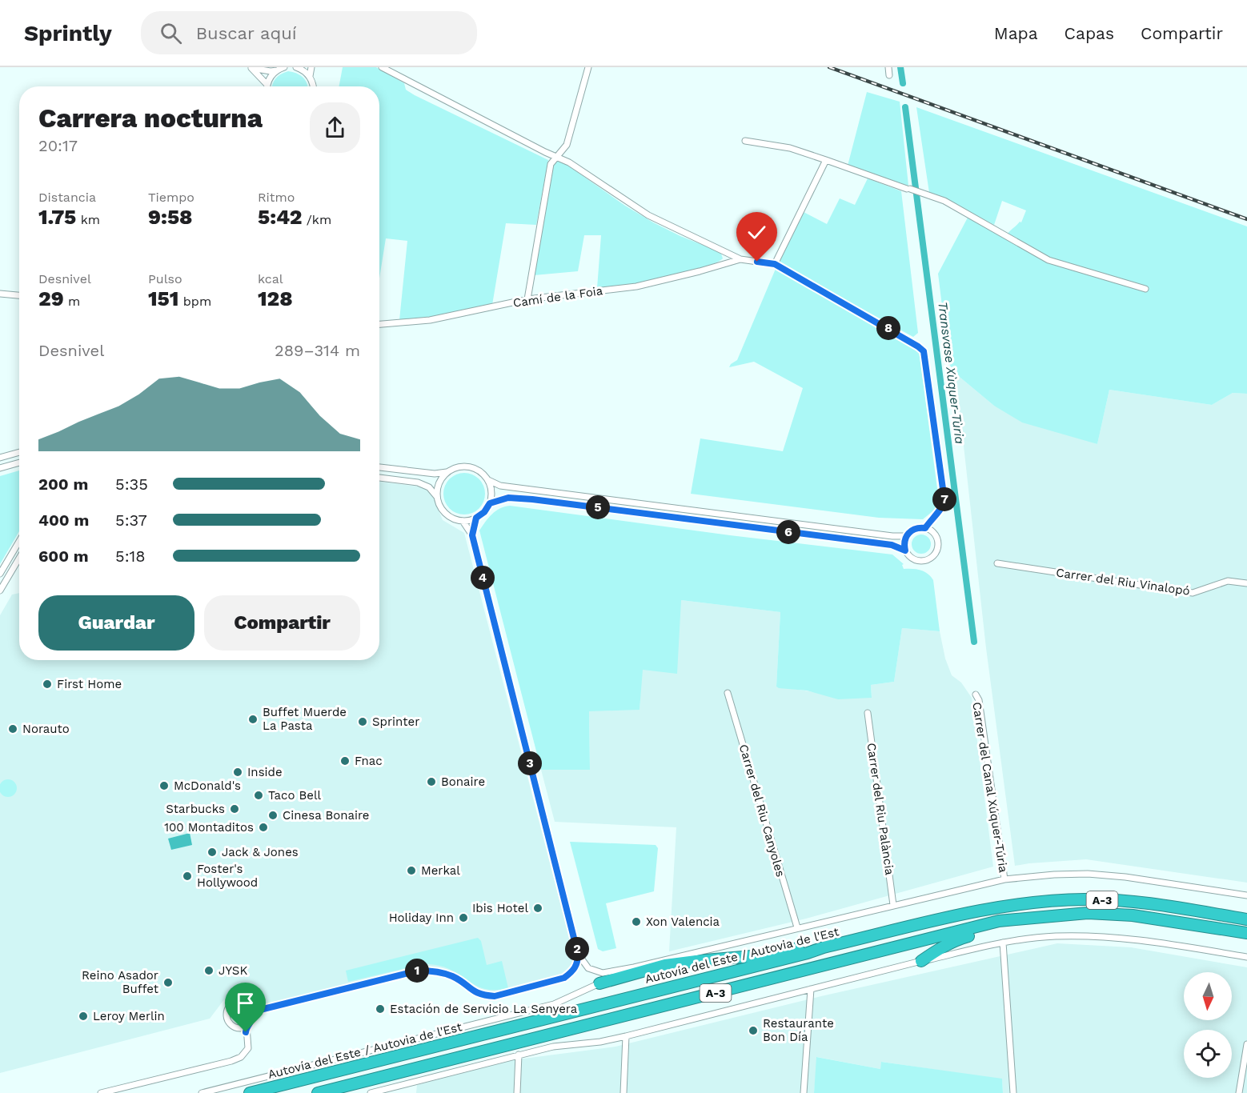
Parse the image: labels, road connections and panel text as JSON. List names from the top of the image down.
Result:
{
  "streets": {
    "highway": ["A-3", "Autovía del Este / Autovia de l'Est"],
    "street": [
      "Camí de la Foia",
      "Carrer del Riu Vinalopó",
      "Carrer del Canal Xúquer-Túria",
      "Carrer del Riu Palància",
      "Carrer del Riu Canyoles"
    ]
  },
  "water": ["Transvase Xùquer-Tùria"],
  "places": [
    "First Home",
    "Buffet Muerde La Pasta",
    "Sprinter",
    "Norauto",
    "Fnac",
    "Inside",
    "Bonaire",
    "McDonald's",
    "Taco Bell",
    "Starbucks",
    "Cinesa Bonaire",
    "100 Montaditos",
    "Jack & Jones",
    "Merkal",
    "Foster's Hollywood",
    "Ibis Hotel",
    "Holiday Inn",
    "Xon Valencia",
    "JYSK",
    "Reino Asador Buffet",
    "Estación de Servicio La Senyera",
    "Leroy Merlin",
    "Restaurante Bon Día"
  ],
  "north": "bottom",
  "page": {
    "header": "Sprintly",
    "search": "Buscar aquí",
    "nav": ["Mapa", "Capas", "Compartir"],
    "heading": ["Carrera nocturna", "20:17"],
    "stats": [
      ["Distancia", "1.75 km"],
      ["Tiempo", "9:58"],
      ["Ritmo", "5:42 /km"],
      ["Desnivel", "29 m"],
      ["Pulso", "151 bpm"],
      ["kcal", "128"]
    ],
    "pins": [
      "8",
      "7",
      "5",
      "6",
      "4",
      "3",
      "2",
      "1"
    ],
    "chart": ["Desnivel", "289–314 m"],
    "list": [
      {
        "name": "200 m",
        "note": "5:35"
      },
      {
        "name": "400 m",
        "note": "5:37"
      },
      {
        "name": "600 m",
        "note": "5:18"
      }
    ],
    "buttons": ["Guardar", "Compartir"]
  }
}
